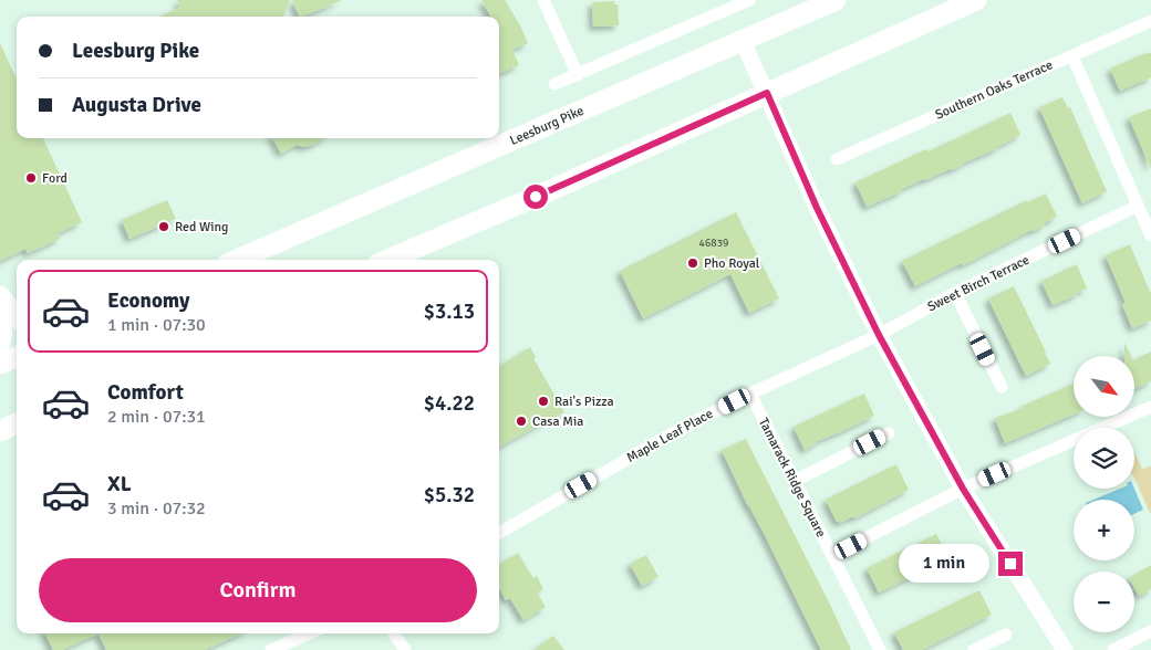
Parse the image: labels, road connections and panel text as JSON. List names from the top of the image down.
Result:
{
  "streets": {
    "highway": ["Leesburg Pike"],
    "street": [
      "Southern Oaks Terrace",
      "Sweet Birch Terrace",
      "Maple Leaf Place",
      "Tamarack Ridge Square"
    ]
  },
  "crossings": [
    ["Sweet Birch Terrace", "Maple Leaf Place"],
    ["Maple Leaf Place", "Tamarack Ridge Square"]
  ],
  "places": [
    "Ford",
    "Red Wing",
    "Pho Royal",
    "Rai's Pizza",
    "Casa Mia"
  ],
  "house_numbers": ["46839"],
  "north": "bottom right",
  "page": {
    "banner": ["Leesburg Pike", "Augusta Drive"],
    "list": [
      {
        "name": "Economy",
        "note": "1 min · 07:30",
        "value": "$3.13"
      },
      {
        "name": "Comfort",
        "note": "2 min · 07:31",
        "value": "$4.22"
      },
      {
        "name": "XL",
        "note": "3 min · 07:32",
        "value": "$5.32"
      }
    ],
    "map_buttons": ["+", "−"],
    "bubble": "1 min",
    "buttons": "Confirm"
  }
}
